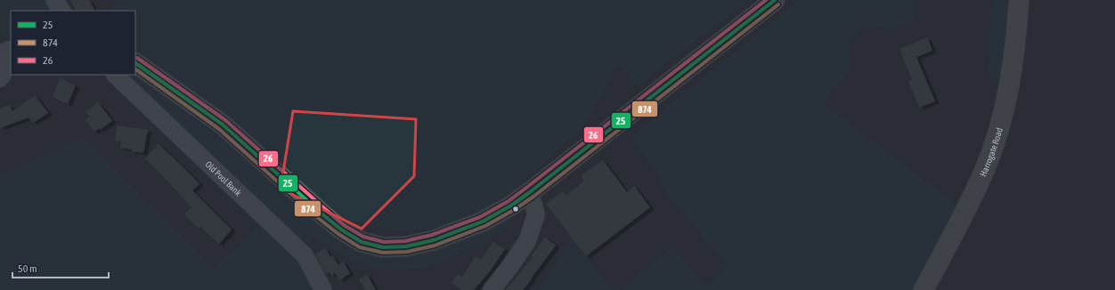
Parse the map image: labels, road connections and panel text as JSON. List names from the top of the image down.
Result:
{
  "streets": {
    "highway": ["Harrogate Road"],
    "street": ["Old Pool Bank"]
  },
  "lines": ["transit line 25", "transit line 26", "transit line 874"],
  "legend": ["25", "874", "26"],
  "scale_bar": "50 m"
}
